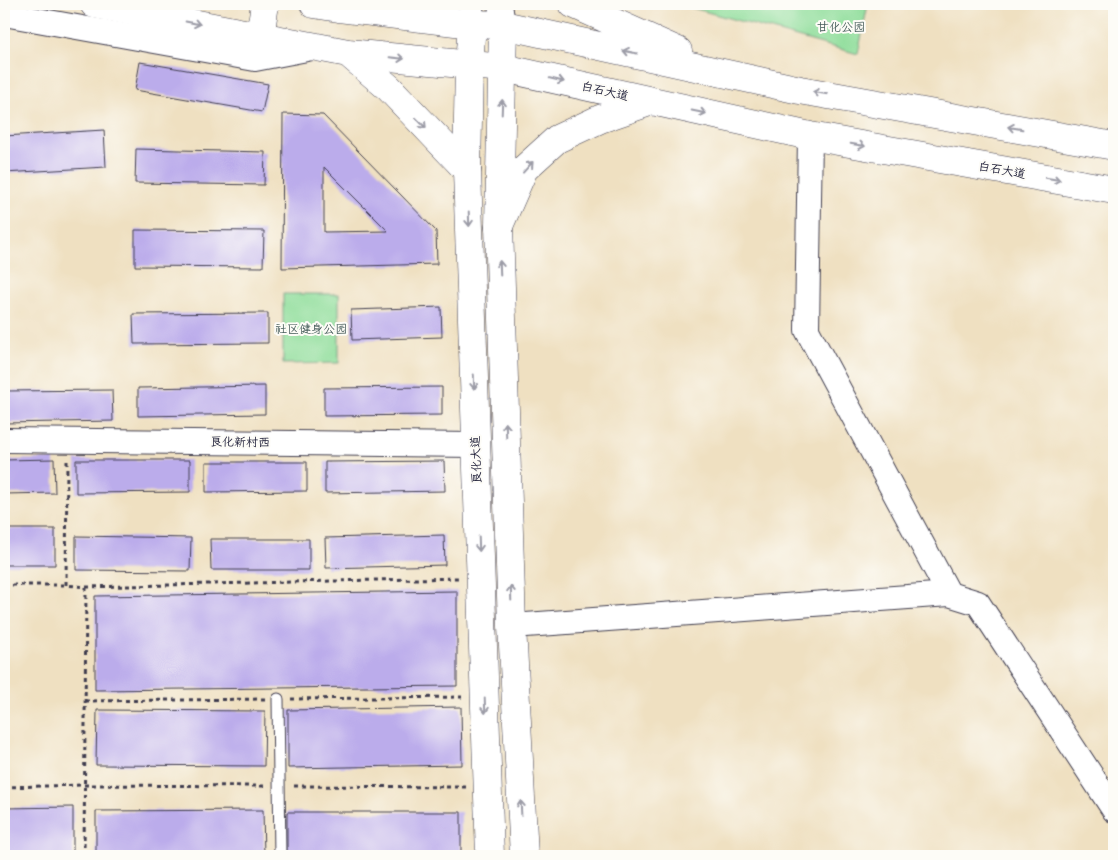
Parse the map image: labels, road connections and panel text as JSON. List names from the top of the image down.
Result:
{
  "streets": {
    "main road": ["白石大道", "良化大道"],
    "street": ["良化新村西"]
  },
  "crossings": [
    ["白石大道", "良化大道"],
    ["良化新村西", "良化大道"]
  ],
  "parks": ["甘化公园", "社区健身公园"]
}
